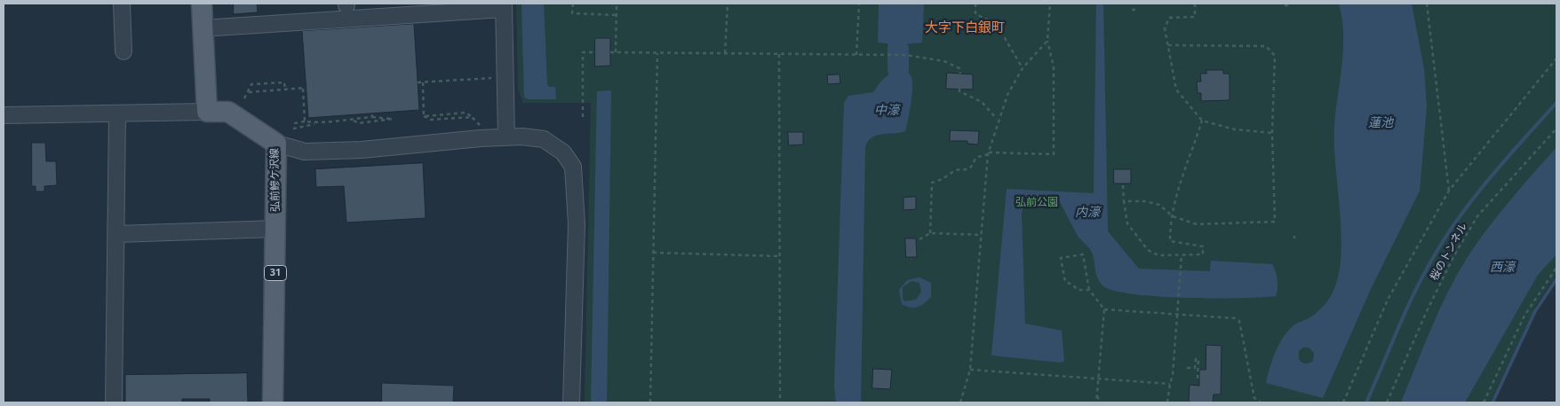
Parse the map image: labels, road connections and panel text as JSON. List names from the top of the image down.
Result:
{
  "streets": {
    "main road": ["弘前鰺ケ沢線", "31"],
    "path": ["桜のトンネル"]
  },
  "districts": ["大字下白銀町"],
  "water": [
    "中濠",
    "蓮池",
    "内濠",
    "西濠"
  ],
  "parks": ["弘前公園"]
}
